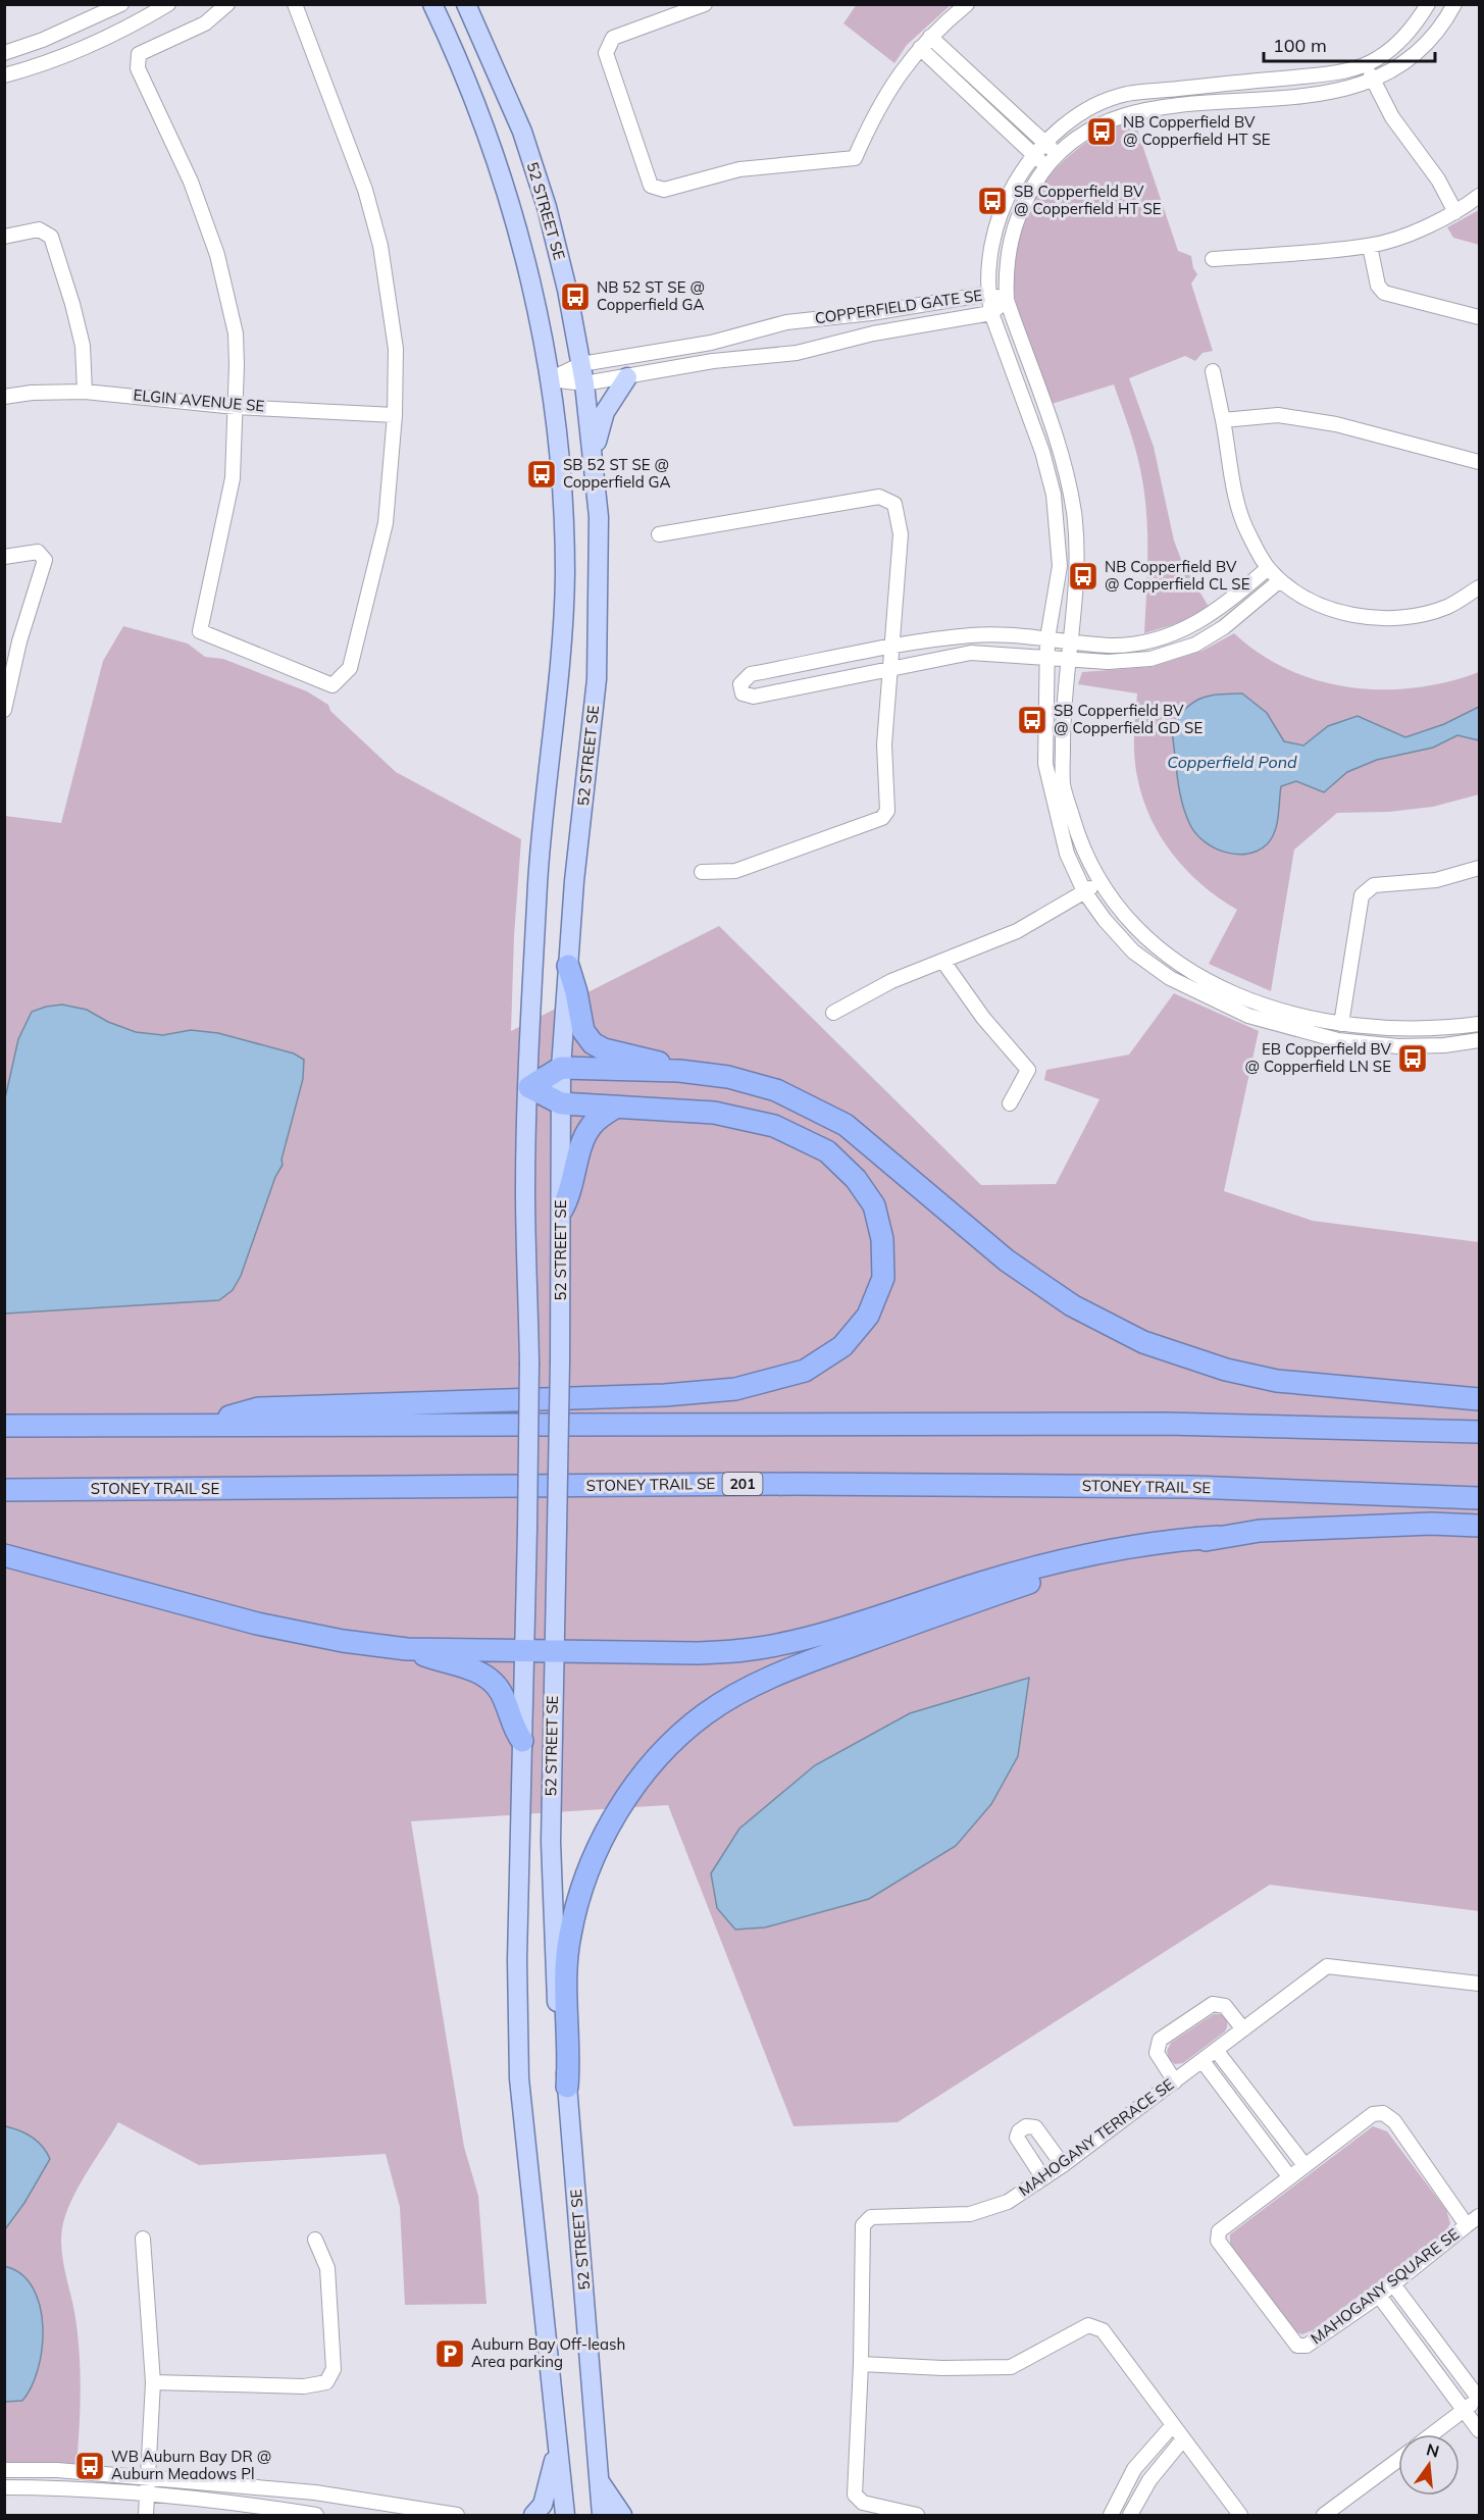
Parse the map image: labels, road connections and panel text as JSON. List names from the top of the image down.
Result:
{
  "streets": {
    "highway": ["201", "STONEY TRAIL SE"],
    "main road": ["52 STREET SE"],
    "street": [
      "COPPERFIELD GATE SE",
      "ELGIN AVENUE SE",
      "MAHOGANY TERRACE SE",
      "MAHOGANY SQUARE SE"
    ]
  },
  "crossings": [
    ["52 STREET SE", "COPPERFIELD GATE SE"]
  ],
  "water": ["Copperfield Pond"],
  "places": {
    "bus stop": [
      "NB Copperfield BV @ Copperfield HT SE",
      "SB Copperfield BV @ Copperfield HT SE",
      "NB 52 ST SE @ Copperfield GA",
      "SB 52 ST SE @ Copperfield GA",
      "NB Copperfield BV @ Copperfield CL SE",
      "SB Copperfield BV @ Copperfield GD SE",
      "EB Copperfield BV @ Copperfield LN SE",
      "WB Auburn Bay DR @ Auburn Meadows Pl"
    ],
    "parking": ["Auburn Bay Off-leash Area parking"]
  },
  "scale_bar": "100 m",
  "north": "top"
}
